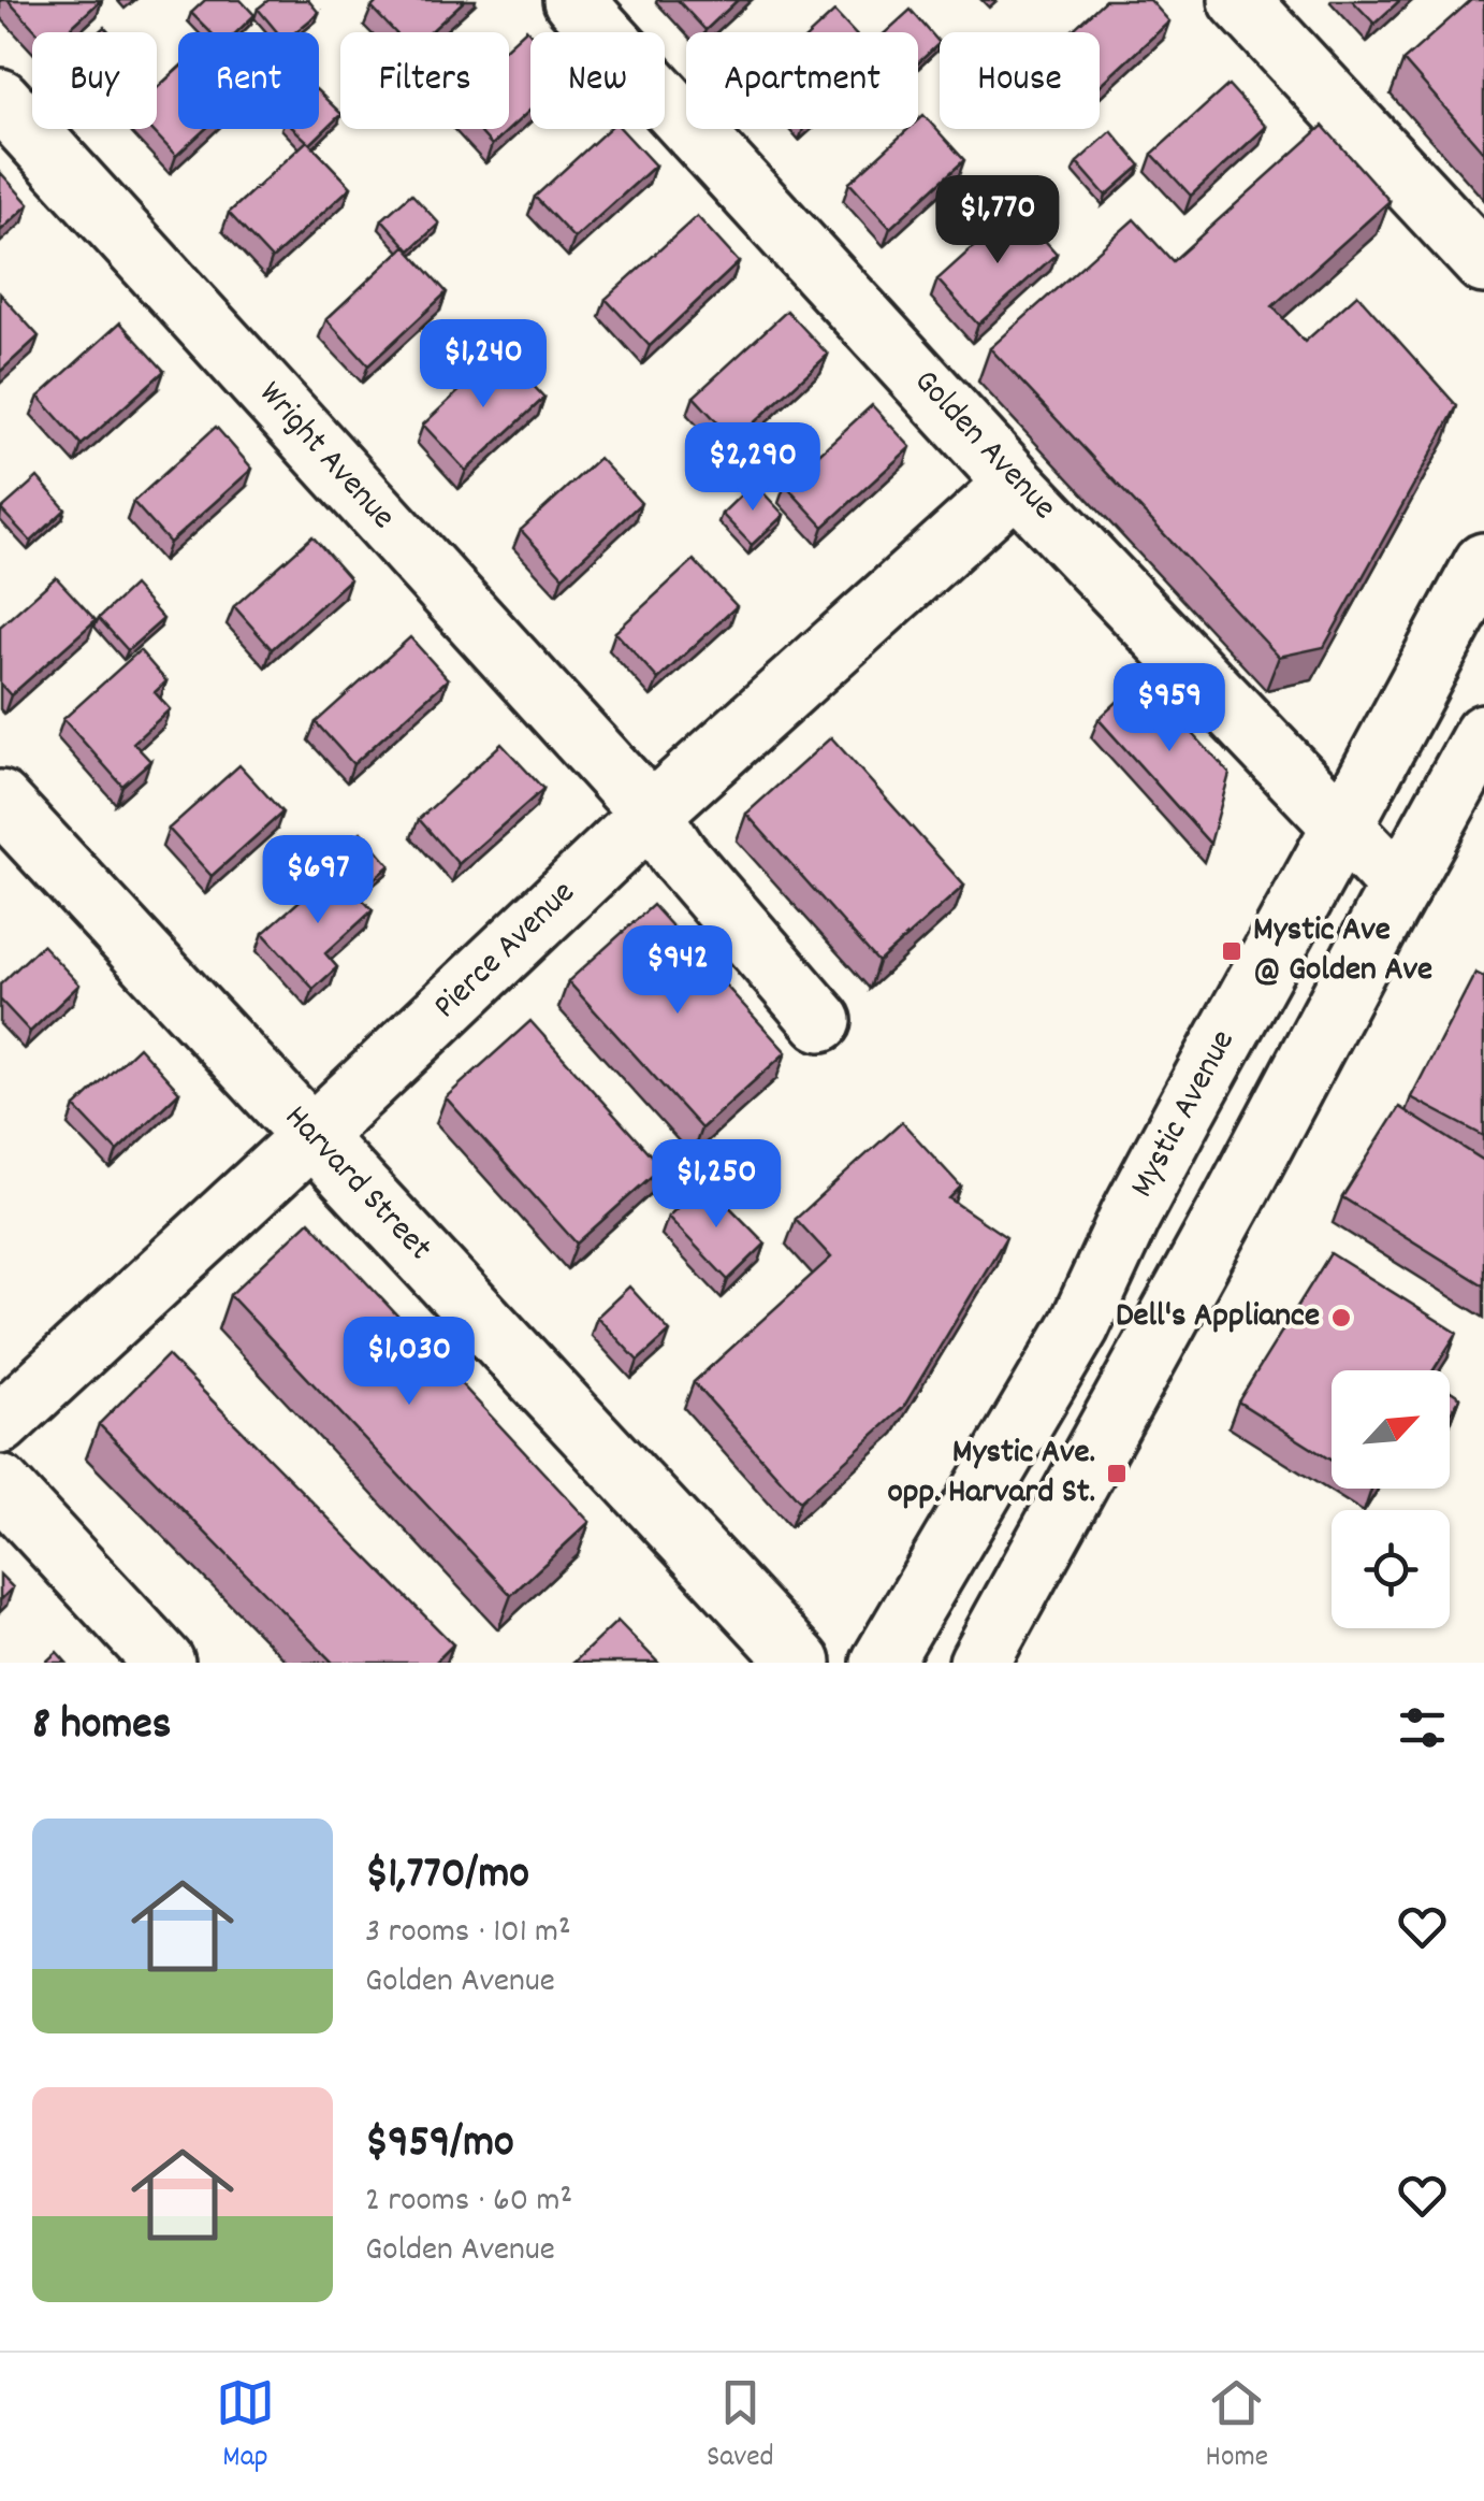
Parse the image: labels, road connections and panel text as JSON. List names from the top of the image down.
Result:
{
  "streets": {
    "street": [
      "Golden Avenue",
      "Wright Avenue",
      "Pierce Avenue",
      "Mystic Avenue",
      "Harvard Street"
    ]
  },
  "crossings": [
    ["Golden Avenue", "Pierce Avenue"],
    ["Golden Avenue", "Mystic Avenue"],
    ["Wright Avenue", "Pierce Avenue"],
    ["Pierce Avenue", "Harvard Street"]
  ],
  "places": {
    "transit": ["Mystic Ave @ Golden Ave", "Mystic Ave. opp. Harvard St."],
    "other": ["Dell's Appliance"]
  },
  "north": "top right",
  "page": {
    "chip": [
      "Buy",
      "Rent",
      "Filters",
      "New",
      "Apartment",
      "House"
    ],
    "price": [
      "$1,770",
      "$1,240",
      "$2,290",
      "$959",
      "$697",
      "$942",
      "$1,250",
      "$1,030"
    ],
    "heading": "8 homes",
    "list": [
      {
        "name": "$1,770/mo",
        "note": "3 rooms · 101 m² · Golden Avenue"
      },
      {
        "name": "$959/mo",
        "note": "2 rooms · 60 m² · Golden Avenue"
      }
    ],
    "tabs": ["Map", "Saved", "Home"]
  }
}
